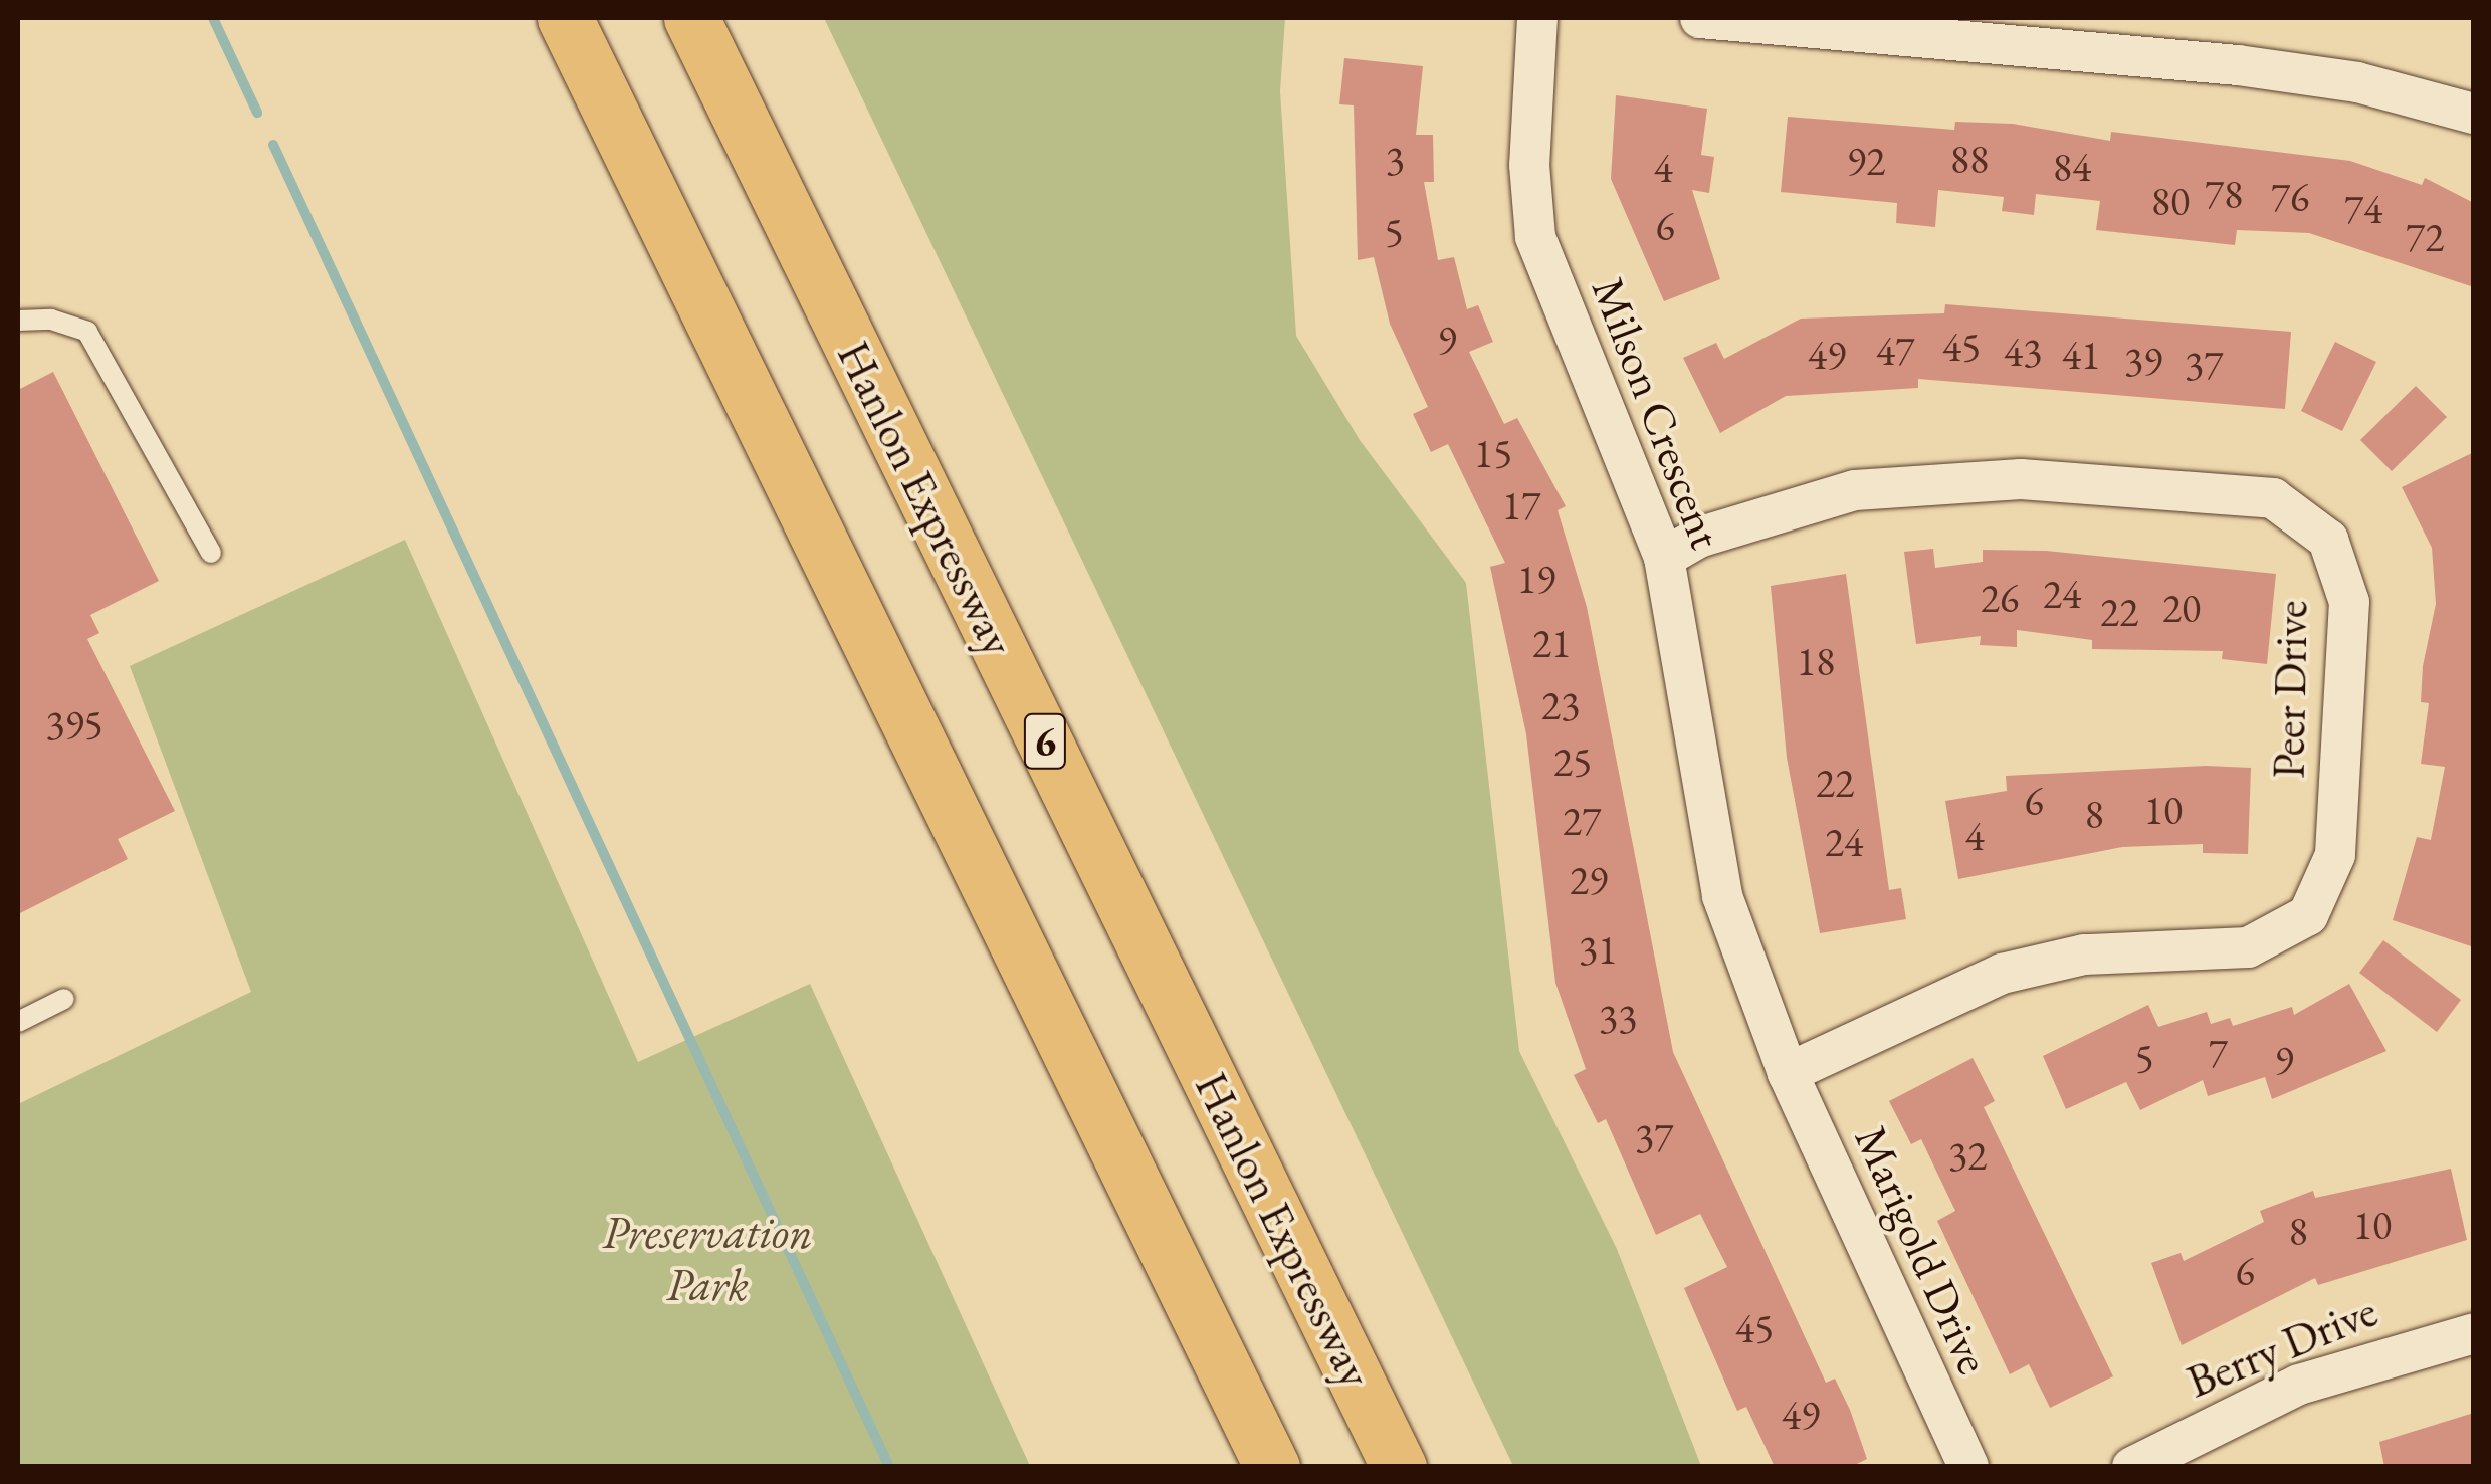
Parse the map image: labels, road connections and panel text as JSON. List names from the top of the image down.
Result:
{
  "streets": {
    "highway": ["Hanlon Expressway", "6"],
    "street": [
      "Milson Crescent",
      "Peer Drive",
      "Marigold Drive",
      "Berry Drive"
    ]
  },
  "crossings": [
    ["Milson Crescent", "Peer Drive"],
    ["Milson Crescent", "Marigold Drive"],
    ["Peer Drive", "Marigold Drive"]
  ],
  "parks": ["Preservation Park"],
  "house_numbers": [
    "88",
    "3",
    "92",
    "84",
    "4",
    "78",
    "76",
    "80",
    "74",
    "6",
    "5",
    "72",
    "9",
    "45",
    "47",
    "43",
    "49",
    "41",
    "39",
    "37",
    "15",
    "17",
    "19",
    "24",
    "26",
    "20",
    "22",
    "21",
    "18",
    "23",
    "395",
    "25",
    "22",
    "6",
    "10",
    "8",
    "27",
    "4",
    "24",
    "29",
    "31",
    "33",
    "7",
    "5",
    "9",
    "37",
    "32",
    "10",
    "8",
    "6",
    "45",
    "49"
  ]
}
